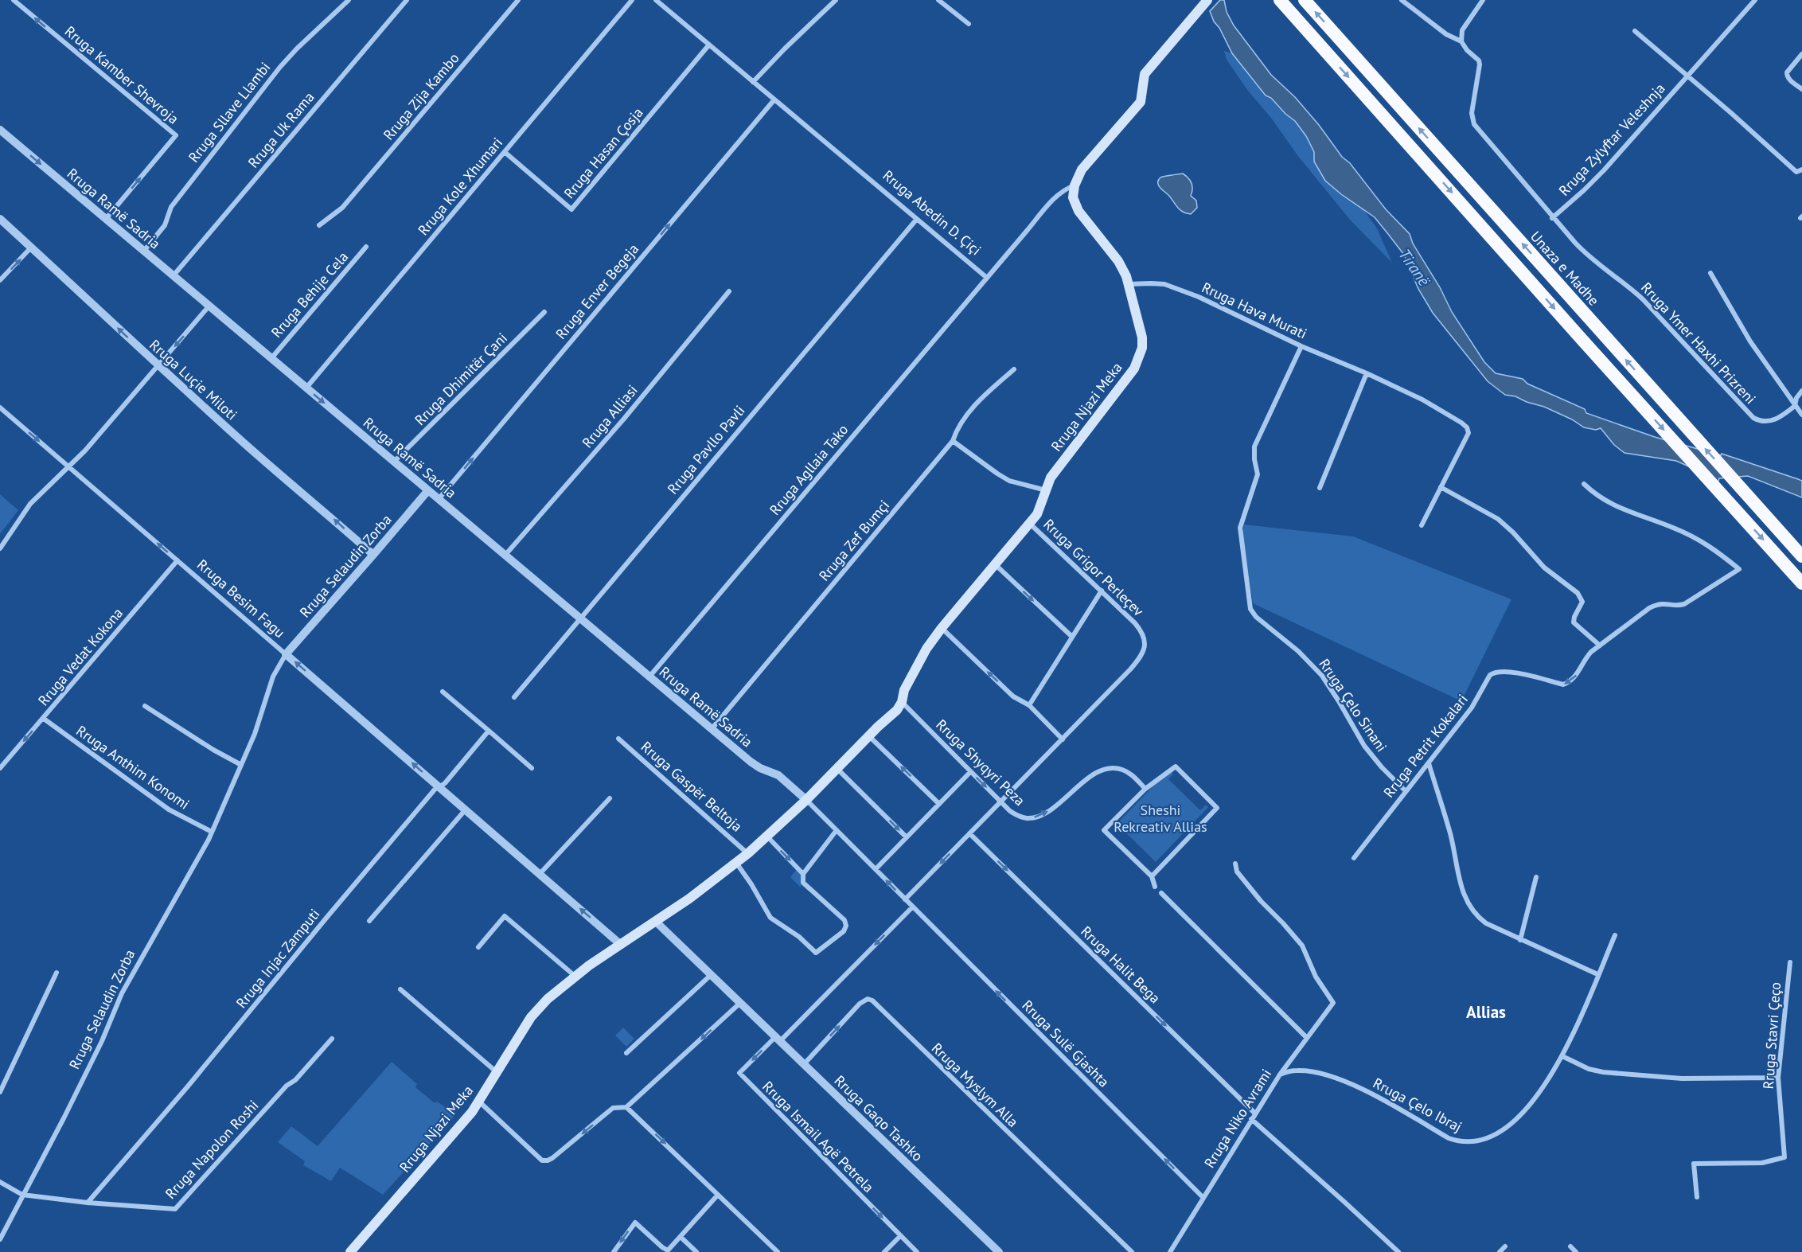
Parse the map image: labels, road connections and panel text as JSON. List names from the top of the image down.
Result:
{
  "streets": {
    "highway": ["Unaza e Madhe"],
    "main road": ["Rruga Njazi Meka"],
    "street": [
      "Rruga Kamber Shevroja",
      "Rruga Zija Kambo",
      "Rruga Sllave Llambi",
      "Rruga Uk Rama",
      "Rruga Zylyftar Veleshnja",
      "Rruga Hasan Çosja",
      "Rruga Kole Xhumari",
      "Rruga Ramë Sadria",
      "Rruga Abedin D. Çiçi",
      "Rruga Enver Begeja",
      "Rruga Behije Cela",
      "Rruga Hava Murati",
      "Rruga Ymer Haxhi Prizreni",
      "Rruga Dhimitër Çani",
      "Rruga Luçie Miloti",
      "Rruga Alliasi",
      "Rruga Pavllo Pavli",
      "Rruga Agllaia Tako",
      "Rruga Zef Bumçi",
      "Rruga Selaudin Zorba",
      "Rruga Grigor Perleçev",
      "Rruga Besim Fagu",
      "Rruga Vedat Kokona",
      "Rruga Çelo Sinani",
      "Rruga Petrit Kokalari",
      "Rruga Shyqyri Peza",
      "Rruga Anthim Konomi",
      "Rruga Gaspër Beltoja",
      "Rruga Injac Zamputi",
      "Rruga Halit Bega",
      "Rruga Stavri Çeço",
      "Rruga Sulë Gjashta",
      "Rruga Myslym Alla",
      "Rruga Çelo Ibraj",
      "Rruga Gaqo Tashko",
      "Rruga Niko Avrami",
      "Rruga Ismail Agë Petrela",
      "Rruga Napolon Roshi"
    ]
  },
  "crossings": [
    ["Rruga Kamber Shevroja", "Rruga Ramë Sadria"],
    ["Rruga Sllave Llambi", "Rruga Ramë Sadria"],
    ["Rruga Uk Rama", "Rruga Ramë Sadria"],
    ["Rruga Zylyftar Veleshnja", "Rruga Ymer Haxhi Prizreni"],
    ["Rruga Hasan Çosja", "Rruga Kole Xhumari"],
    ["Rruga Hasan Çosja", "Rruga Abedin D. Çiçi"],
    ["Rruga Kole Xhumari", "Rruga Ramë Sadria"],
    ["Rruga Ramë Sadria", "Rruga Enver Begeja"],
    ["Rruga Ramë Sadria", "Rruga Behije Cela"],
    ["Rruga Ramë Sadria", "Rruga Dhimitër Çani"],
    ["Rruga Ramë Sadria", "Rruga Njazi Meka"],
    ["Rruga Ramë Sadria", "Rruga Alliasi"],
    ["Rruga Ramë Sadria", "Rruga Pavllo Pavli"],
    ["Rruga Ramë Sadria", "Rruga Agllaia Tako"],
    ["Rruga Ramë Sadria", "Rruga Zef Bumçi"],
    ["Rruga Ramë Sadria", "Rruga Selaudin Zorba"],
    ["Rruga Ramë Sadria", "Rruga Sulë Gjashta"],
    ["Rruga Abedin D. Çiçi", "Rruga Enver Begeja"],
    ["Rruga Abedin D. Çiçi", "Rruga Pavllo Pavli"],
    ["Rruga Abedin D. Çiçi", "Rruga Agllaia Tako"],
    ["Rruga Hava Murati", "Rruga Njazi Meka"],
    ["Rruga Hava Murati", "Rruga Çelo Sinani"],
    ["Rruga Luçie Miloti", "Rruga Selaudin Zorba"],
    ["Rruga Njazi Meka", "Rruga Grigor Perleçev"],
    ["Rruga Njazi Meka", "Rruga Besim Fagu"],
    ["Rruga Njazi Meka", "Rruga Shyqyri Peza"],
    ["Rruga Njazi Meka", "Rruga Gaspër Beltoja"],
    ["Rruga Njazi Meka", "Rruga Sulë Gjashta"],
    ["Rruga Njazi Meka", "Rruga Gaqo Tashko"],
    ["Rruga Selaudin Zorba", "Rruga Besim Fagu"],
    ["Rruga Selaudin Zorba", "Rruga Anthim Konomi"],
    ["Rruga Selaudin Zorba", "Rruga Napolon Roshi"],
    ["Rruga Grigor Perleçev", "Rruga Shyqyri Peza"],
    ["Rruga Grigor Perleçev", "Rruga Halit Bega"],
    ["Rruga Grigor Perleçev", "Rruga Sulë Gjashta"],
    ["Rruga Besim Fagu", "Rruga Vedat Kokona"],
    ["Rruga Besim Fagu", "Rruga Injac Zamputi"],
    ["Rruga Vedat Kokona", "Rruga Anthim Konomi"],
    ["Rruga Çelo Sinani", "Rruga Petrit Kokalari"],
    ["Rruga Injac Zamputi", "Rruga Napolon Roshi"],
    ["Rruga Halit Bega", "Rruga Niko Avrami"],
    ["Rruga Sulë Gjashta", "Rruga Niko Avrami"],
    ["Rruga Myslym Alla", "Rruga Gaqo Tashko"],
    ["Rruga Çelo Ibraj", "Rruga Niko Avrami"],
    ["Rruga Gaqo Tashko", "Rruga Ismail Agë Petrela"]
  ],
  "one_way": [
    "Rruga Enver Begeja",
    "Rruga Luçie Miloti",
    "Rruga Shyqyri Peza",
    "Rruga Halit Bega",
    "Rruga Sulë Gjashta",
    "Rruga Myslym Alla",
    "Rruga Ismail Agë Petrela"
  ],
  "districts": ["Allias"],
  "water": ["Tiranë"],
  "parks": ["Sheshi Rekreativ Allias"]
}
